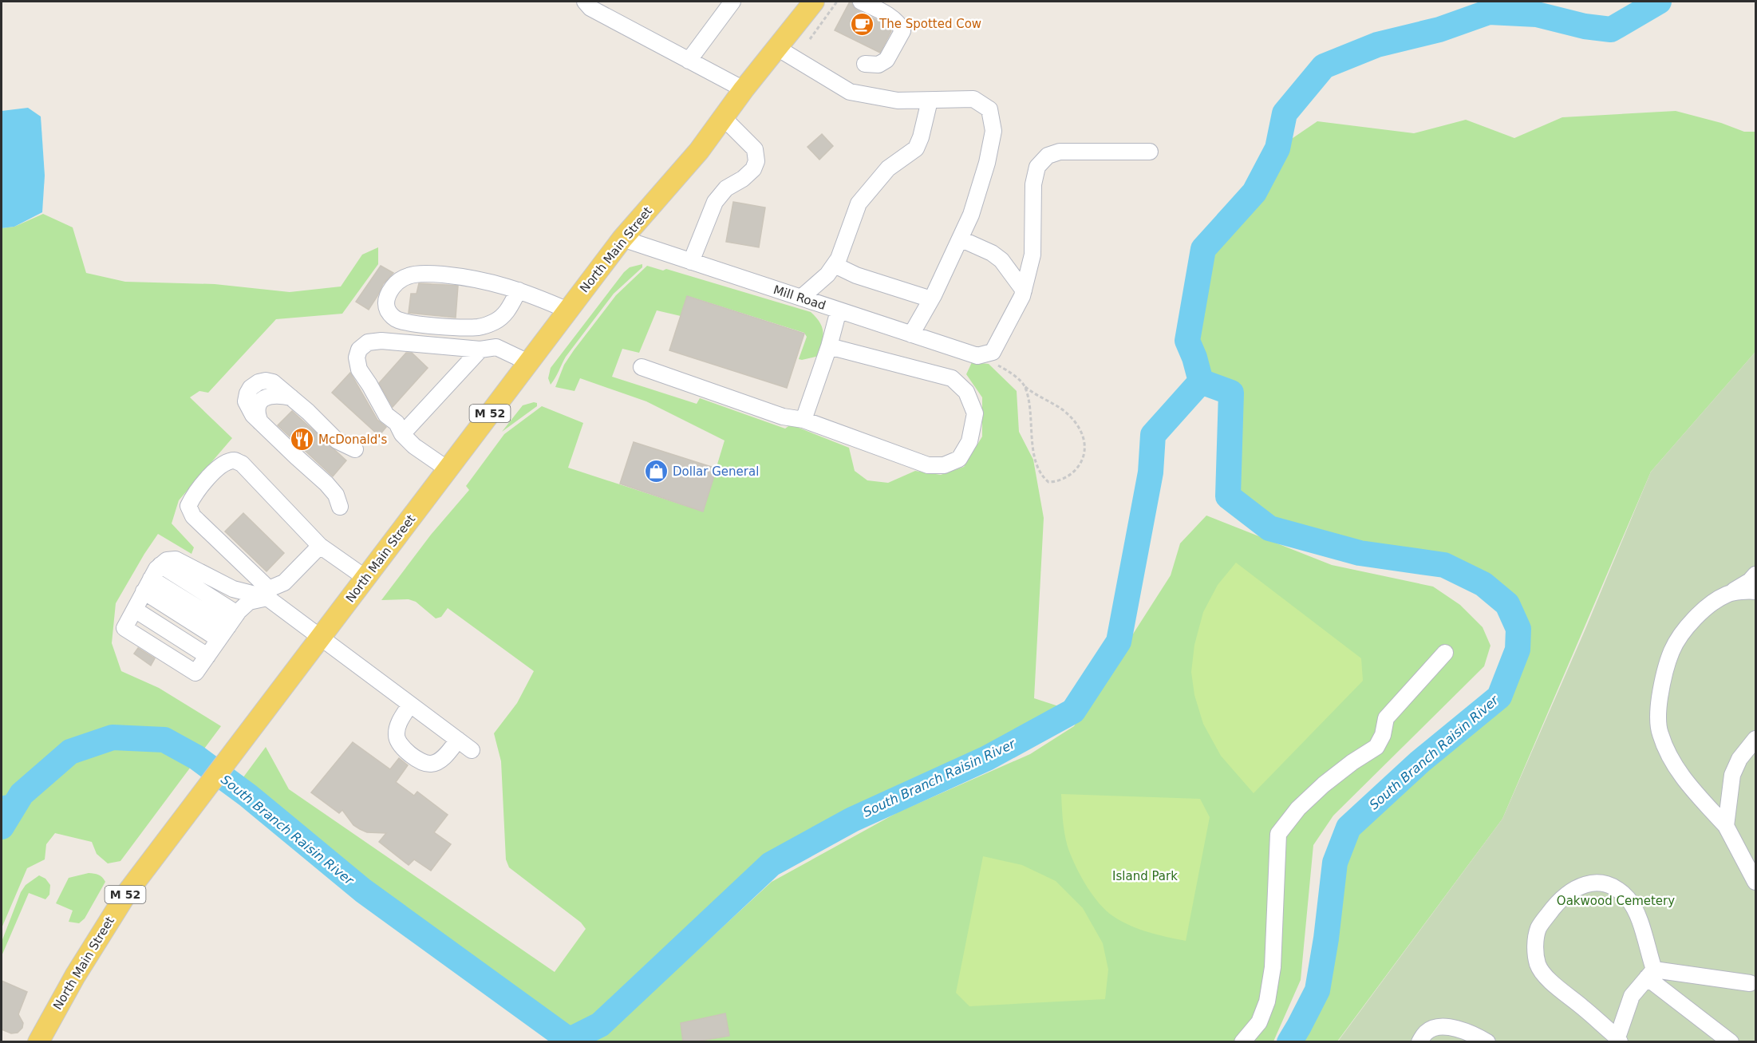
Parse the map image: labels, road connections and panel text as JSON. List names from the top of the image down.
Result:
{
  "streets": {
    "main road": ["North Main Street", "M 52"],
    "street": ["Mill Road"]
  },
  "crossings": [
    ["North Main Street", "Mill Road"]
  ],
  "water": ["South Branch Raisin River"],
  "parks": ["Island Park", "Oakwood Cemetery"],
  "places": {
    "cafe": ["The Spotted Cow"],
    "restaurant": ["McDonald's"],
    "shop": ["Dollar General"]
  }
}
